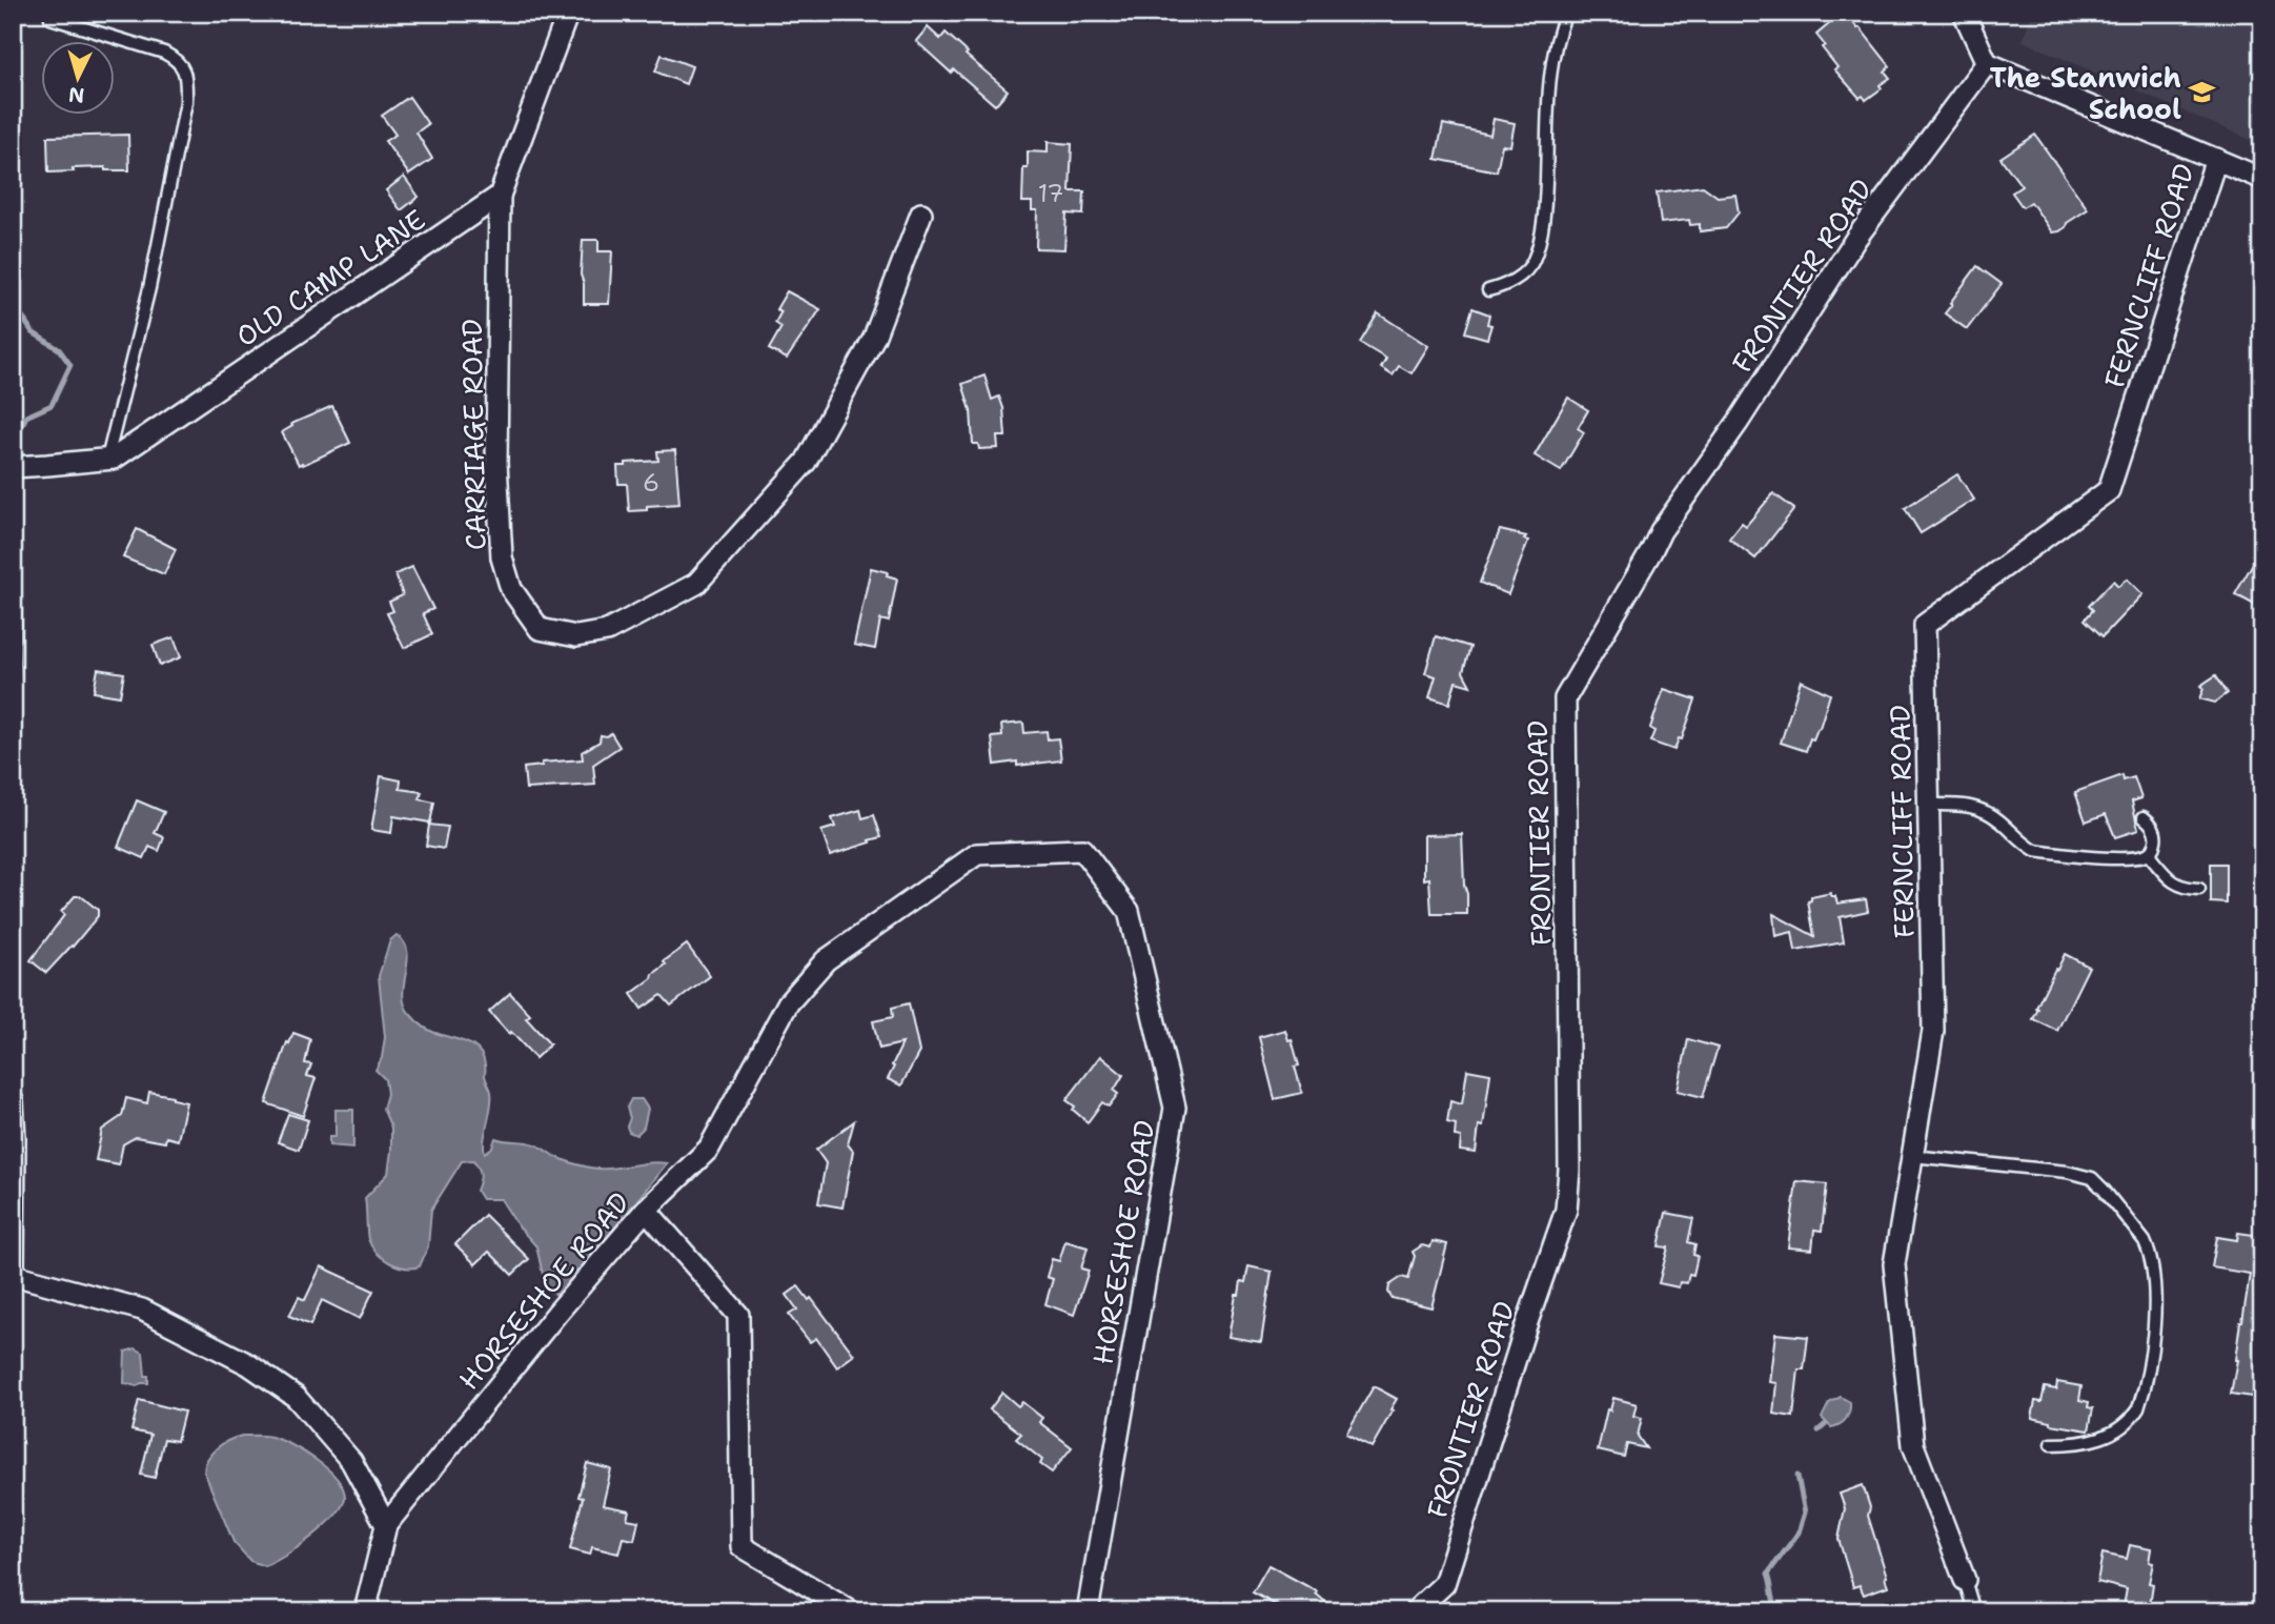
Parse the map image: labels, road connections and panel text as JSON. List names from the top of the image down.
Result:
{
  "streets": {
    "street": [
      "FRONTIER ROAD",
      "FERNCLIFF ROAD",
      "OLD CAMP LANE",
      "CARRIAGE ROAD",
      "HORSESHOE ROAD"
    ]
  },
  "crossings": [
    ["OLD CAMP LANE", "CARRIAGE ROAD"]
  ],
  "places": {
    "school or university": ["The Stanwich School"]
  },
  "house_numbers": ["17", "6"],
  "north": "bottom"
}
